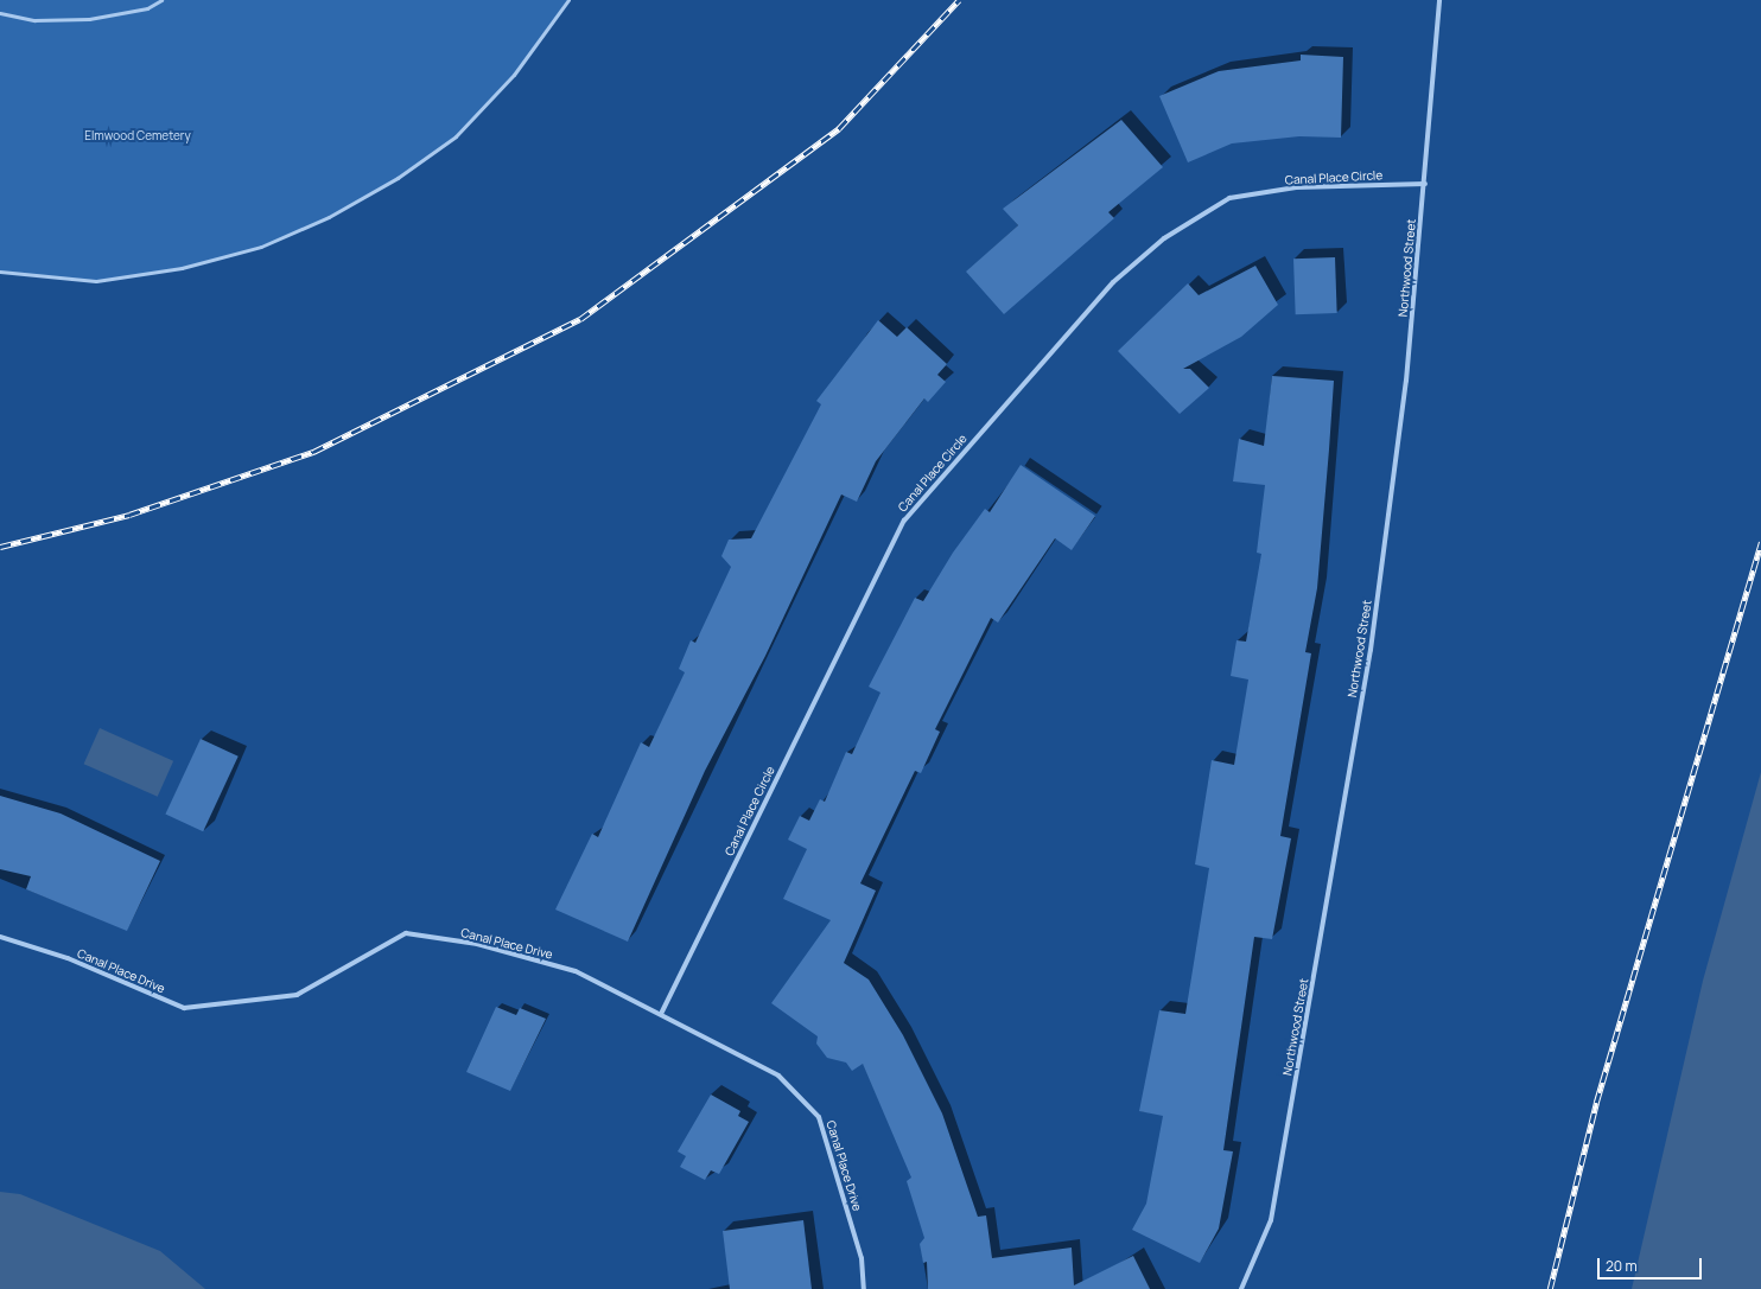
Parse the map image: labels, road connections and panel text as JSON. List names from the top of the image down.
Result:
{
  "streets": {
    "street": ["Canal Place Circle", "Northwood Street", "Canal Place Drive"]
  },
  "crossings": [
    ["Canal Place Circle", "Northwood Street"],
    ["Canal Place Circle", "Canal Place Drive"]
  ],
  "parks": ["Elmwood Cemetery"],
  "scale_bar": "20 m"
}
